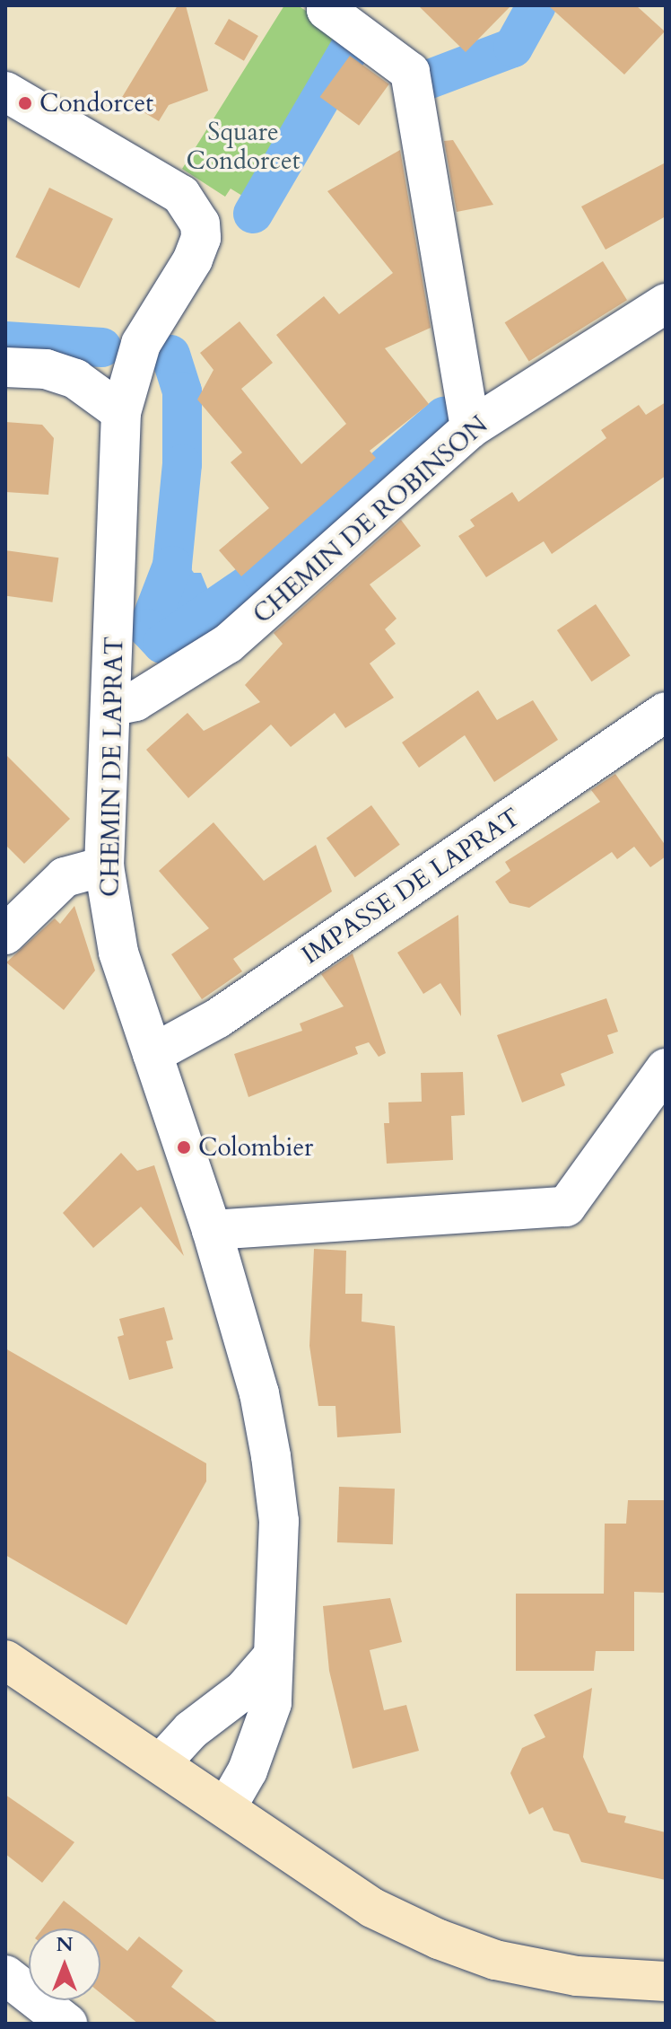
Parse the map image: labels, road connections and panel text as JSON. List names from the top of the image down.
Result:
{
  "streets": {
    "street": ["CHEMIN DE ROBINSON", "CHEMIN DE LAPRAT", "IMPASSE DE LAPRAT"]
  },
  "crossings": [
    ["CHEMIN DE ROBINSON", "CHEMIN DE LAPRAT"],
    ["CHEMIN DE LAPRAT", "IMPASSE DE LAPRAT"]
  ],
  "parks": ["Square Condorcet"],
  "places": ["Condorcet", "Colombier"],
  "north": "top"
}
